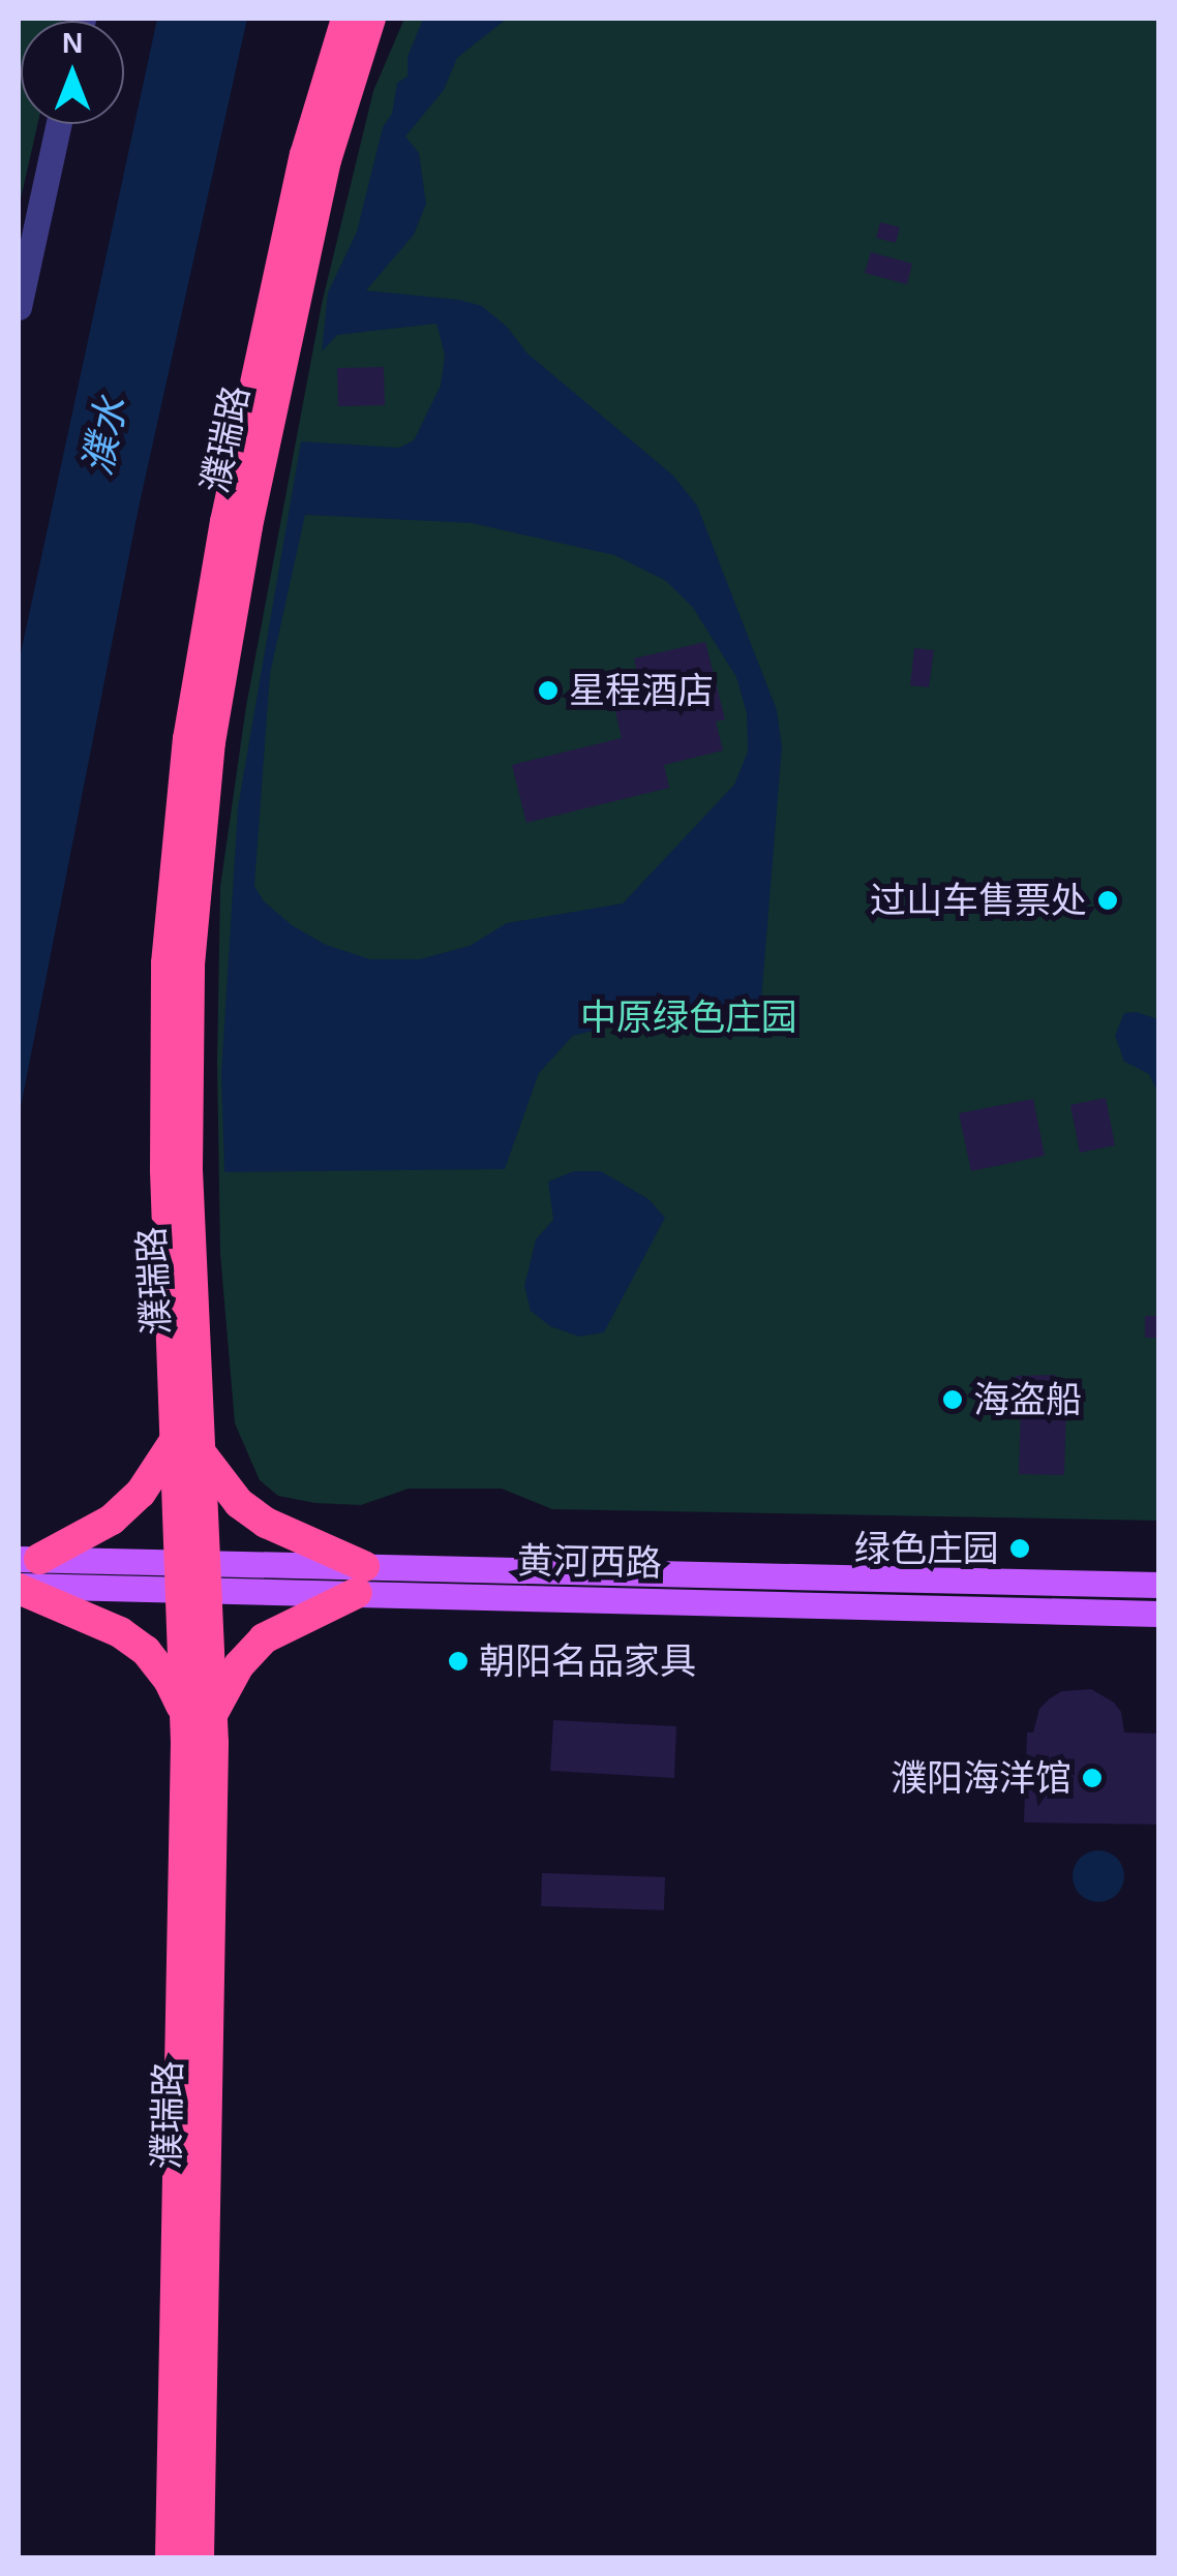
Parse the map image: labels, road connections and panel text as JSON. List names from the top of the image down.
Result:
{
  "streets": {
    "highway": ["濮瑞路"],
    "main road": ["黄河西路"]
  },
  "crossings": [
    ["濮瑞路", "黄河西路"]
  ],
  "water": ["濮水"],
  "parks": ["中原绿色庄园"],
  "places": [
    "星程酒店",
    "过山车售票处",
    "海盗船",
    "绿色庄园",
    "朝阳名品家具",
    "濮阳海洋馆"
  ],
  "north": "top"
}
